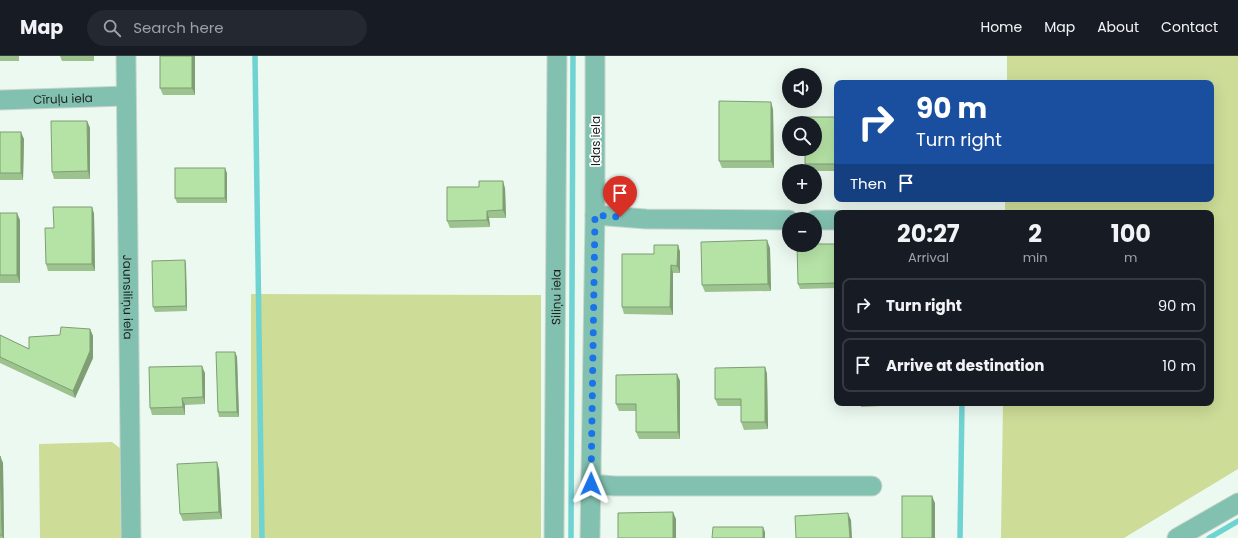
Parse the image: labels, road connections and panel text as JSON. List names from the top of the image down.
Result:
{
  "streets": {
    "street": [
      "Cīruļu iela",
      "Idas iela",
      "Jaunsiliņu iela",
      "Siliņu iela"
    ]
  },
  "crossings": [
    ["Cīruļu iela", "Jaunsiliņu iela"]
  ],
  "page": {
    "header": "Map",
    "search": "Search here",
    "nav": [
      "Home",
      "Map",
      "About",
      "Contact"
    ],
    "map_buttons": ["+", "−"],
    "turn": ["90 m", "Turn right"],
    "then": "Then",
    "eta": [
      "20:27",
      "Arrival",
      "2",
      "min",
      "100",
      "m"
    ],
    "list": [
      {
        "name": "Turn right",
        "value": "90 m"
      },
      {
        "name": "Arrive at destination",
        "value": "10 m"
      }
    ]
  }
}
